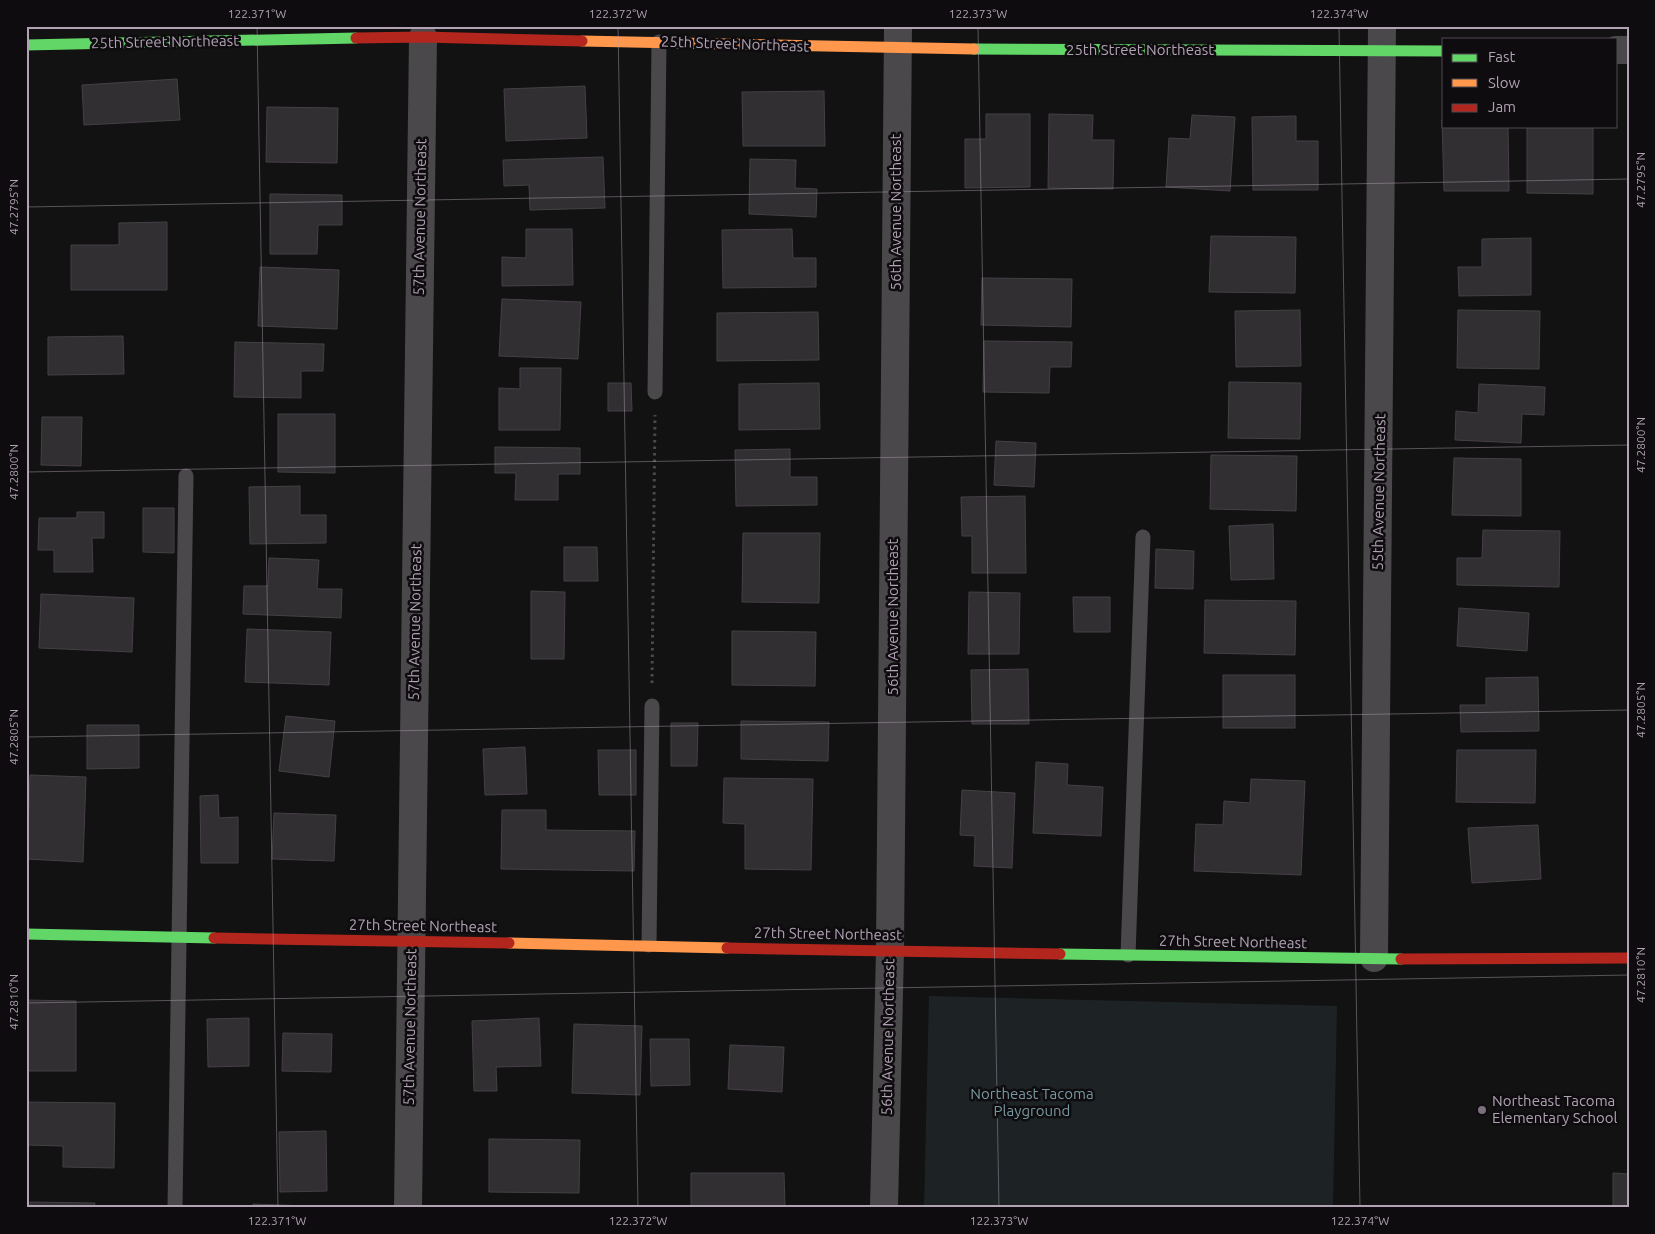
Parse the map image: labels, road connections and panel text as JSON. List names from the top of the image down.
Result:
{
  "streets": {
    "street": [
      "25th Street Northeast",
      "56th Avenue Northeast",
      "57th Avenue Northeast",
      "55th Avenue Northeast",
      "27th Street Northeast"
    ]
  },
  "crossings": [
    ["25th Street Northeast", "56th Avenue Northeast"],
    ["25th Street Northeast", "57th Avenue Northeast"],
    ["25th Street Northeast", "55th Avenue Northeast"],
    ["56th Avenue Northeast", "27th Street Northeast"],
    ["57th Avenue Northeast", "27th Street Northeast"],
    ["55th Avenue Northeast", "27th Street Northeast"]
  ],
  "parks": ["Northeast Tacoma Playground"],
  "places": ["Northeast Tacoma Elementary School"],
  "legend": ["Fast", "Slow", "Jam"],
  "coordinates": [
    "122.371°W",
    "122.372°W",
    "122.373°W",
    "122.374°W",
    "47.2795°N",
    "47.2800°N",
    "47.2805°N",
    "47.2810°N"
  ]
}
